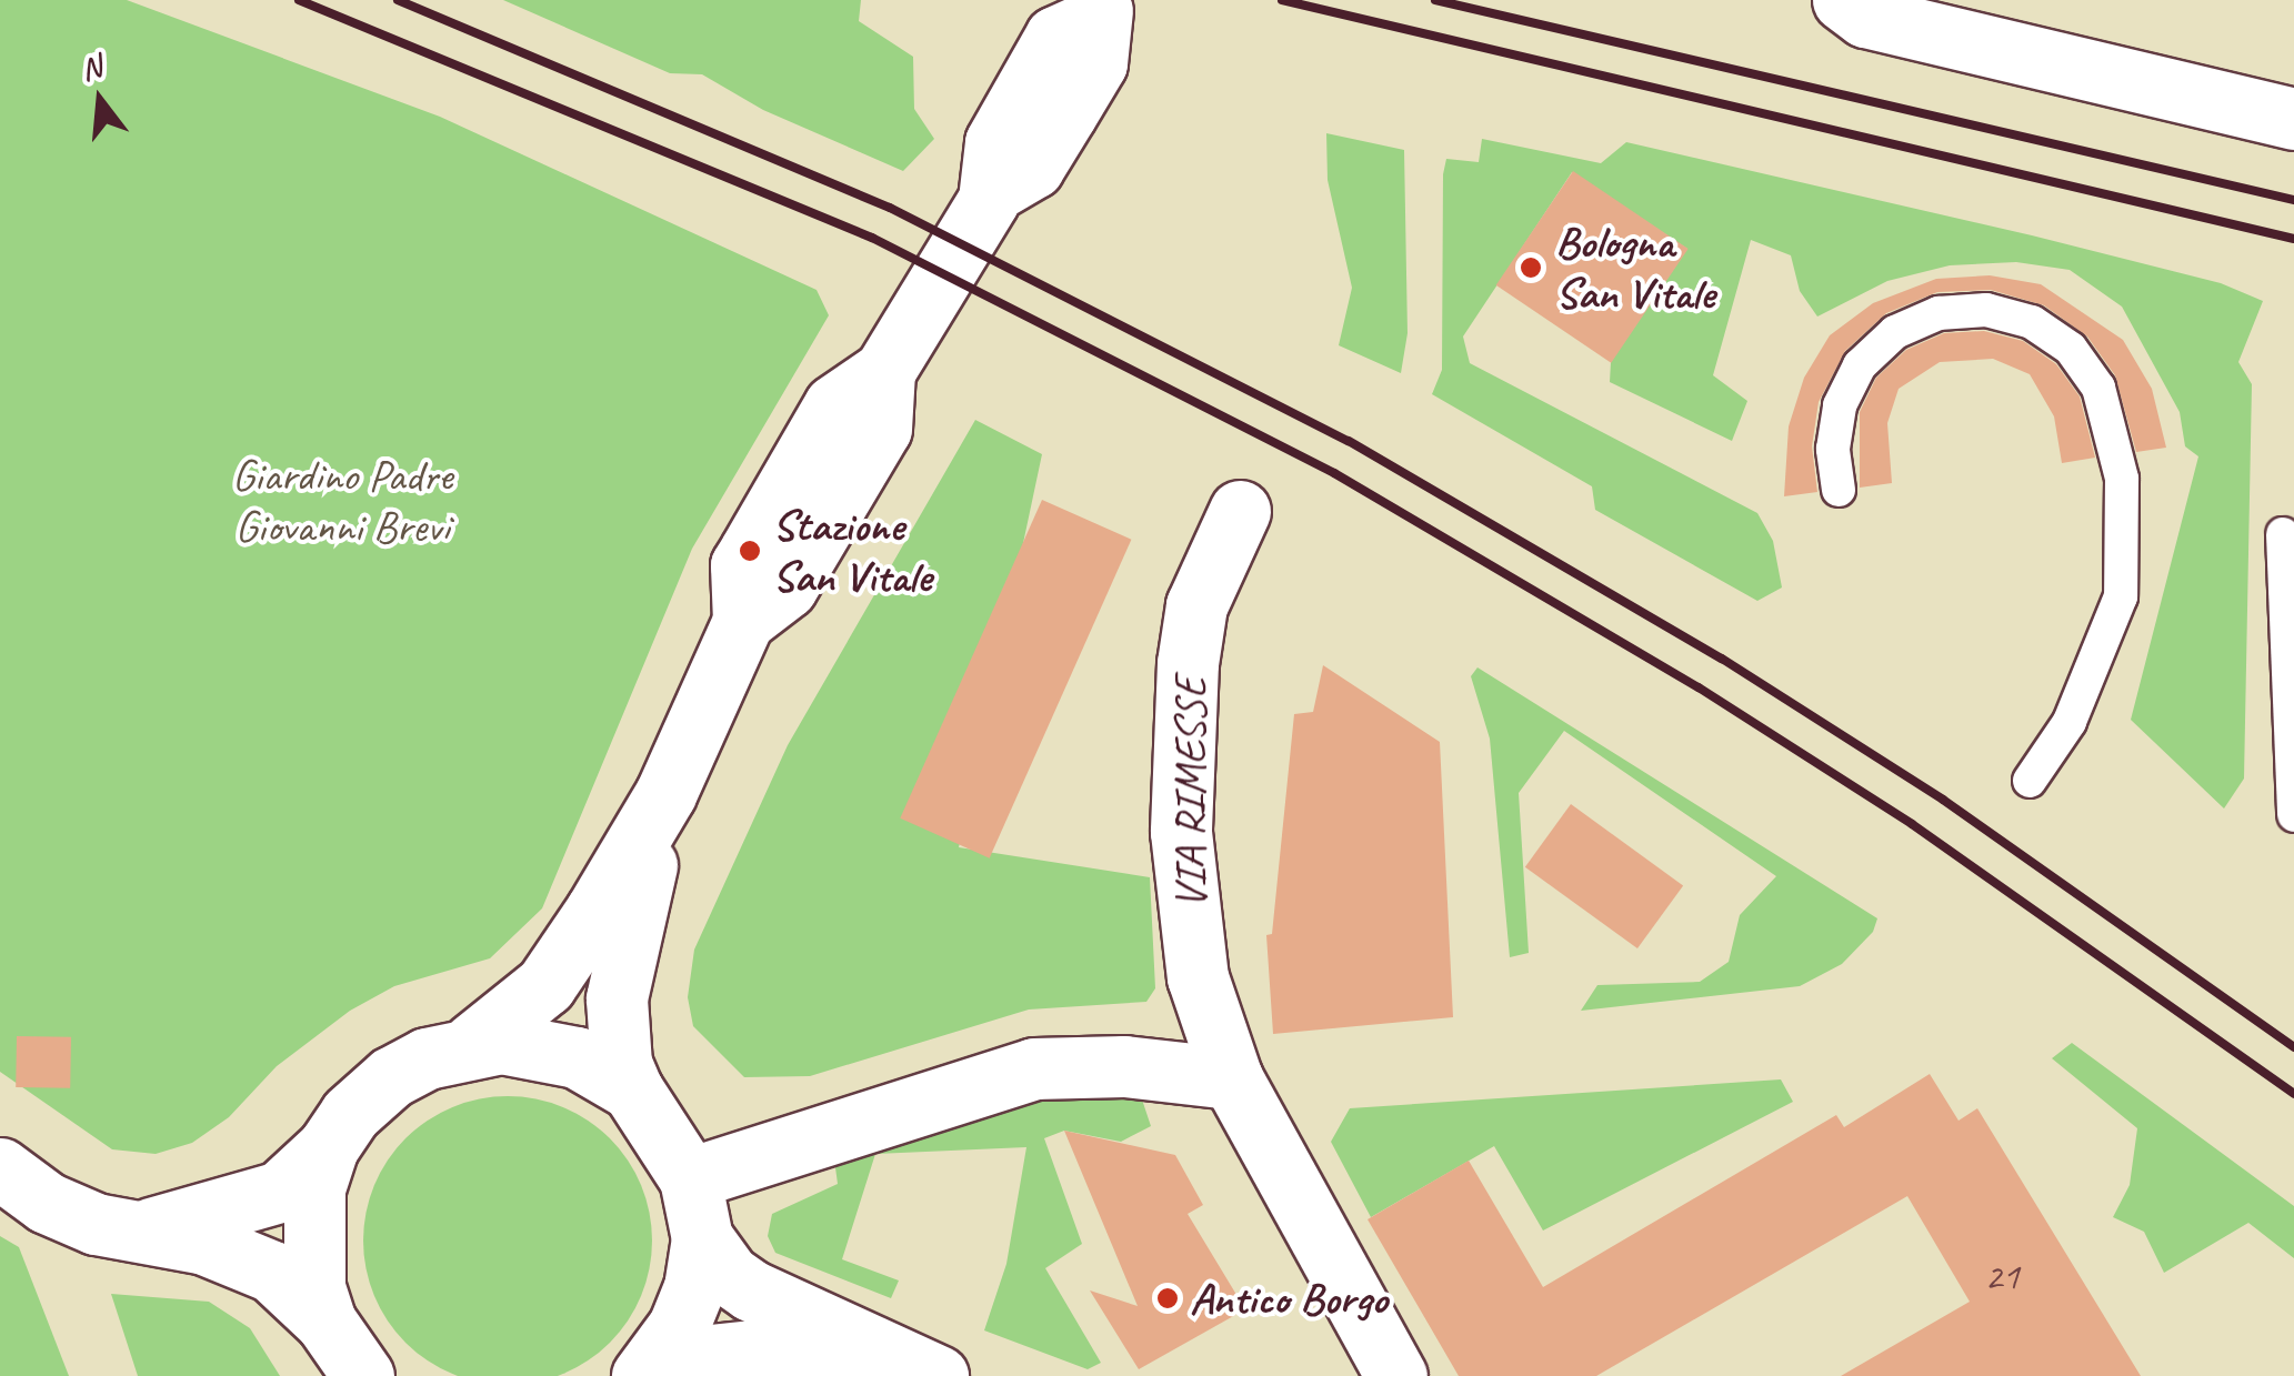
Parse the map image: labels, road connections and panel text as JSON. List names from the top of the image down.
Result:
{
  "streets": {
    "main road": ["VIA RIMESSE"]
  },
  "parks": ["Giardino Padre Giovanni Brevi"],
  "places": ["Bologna San Vitale", "Stazione San Vitale", "Antico Borgo"],
  "house_numbers": ["21"],
  "north": "top"
}
